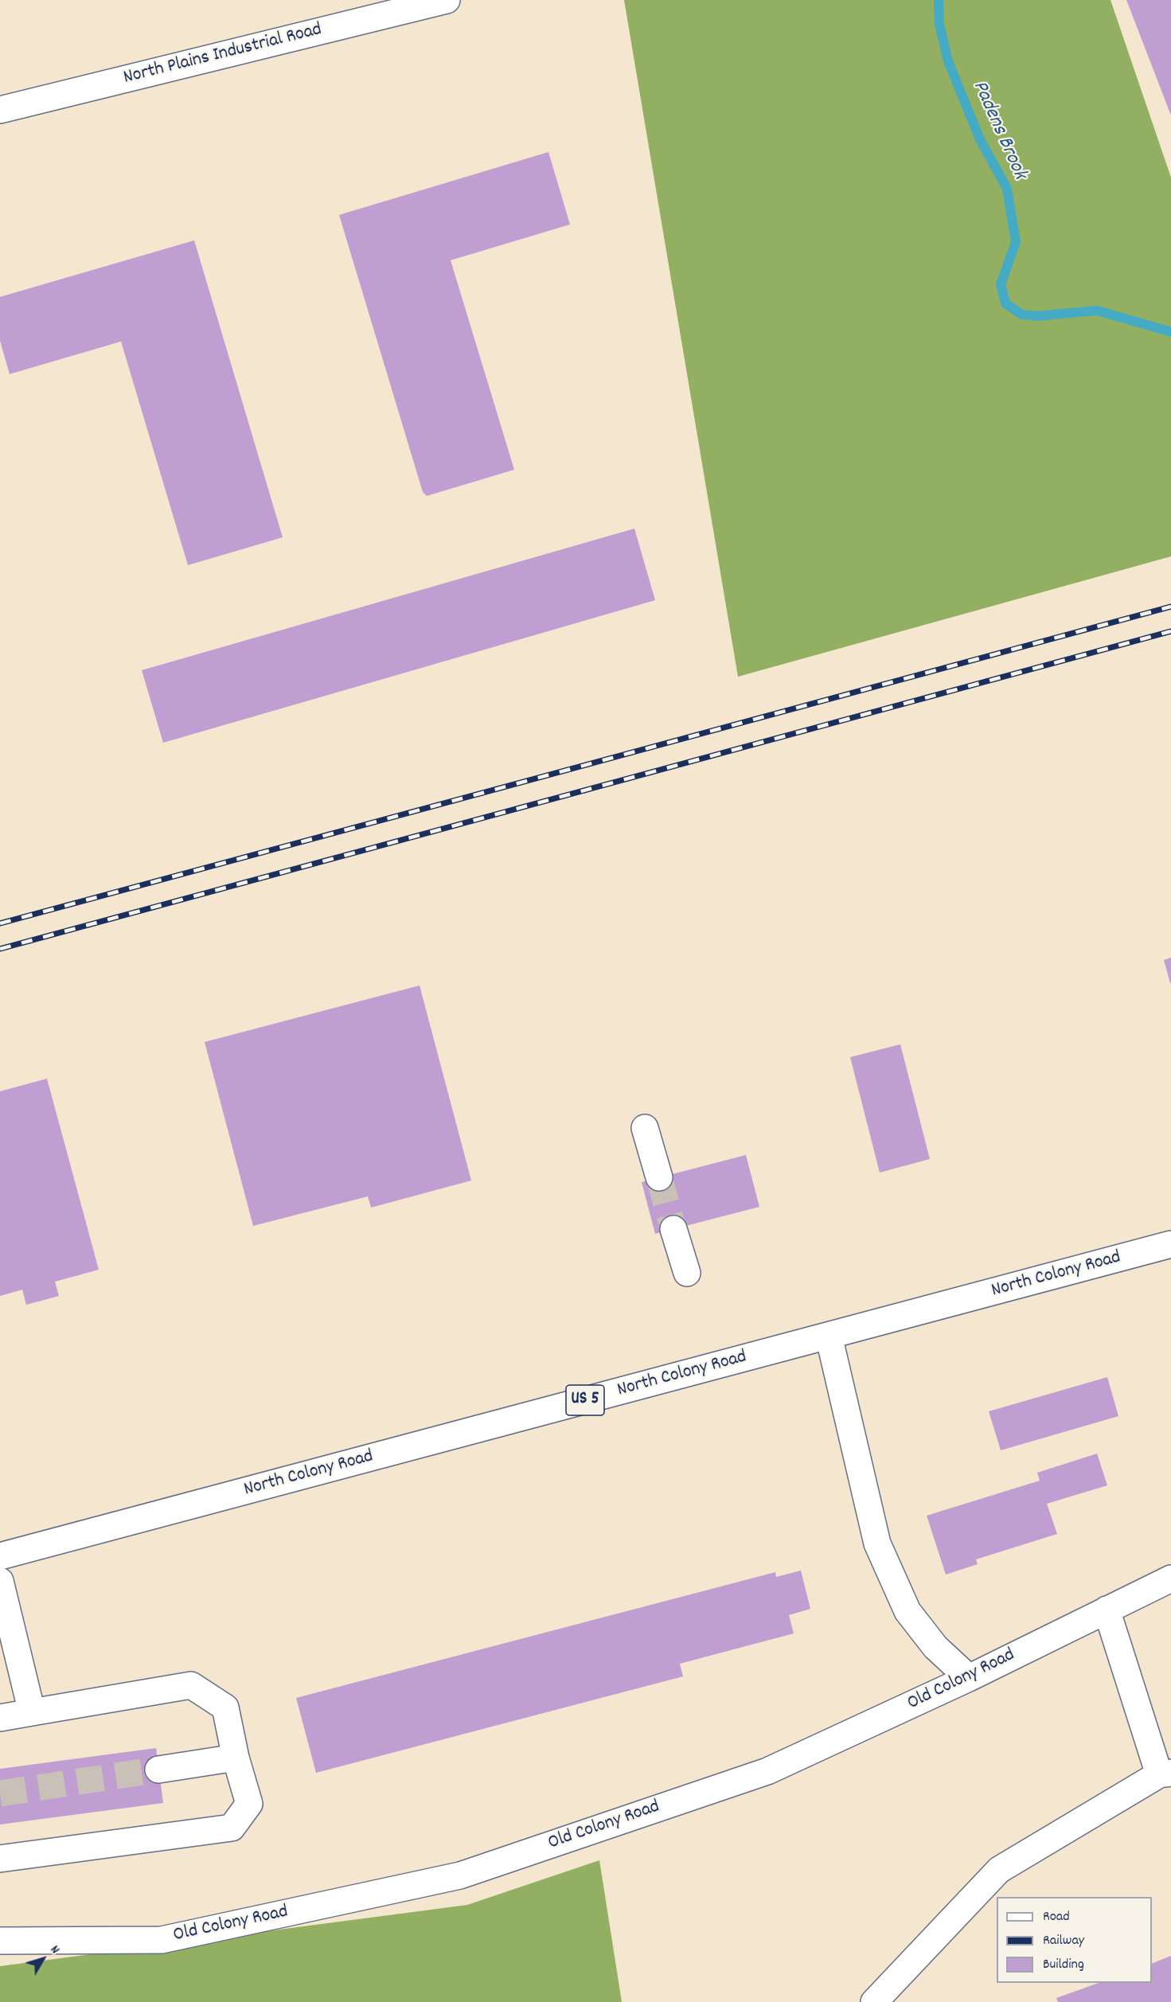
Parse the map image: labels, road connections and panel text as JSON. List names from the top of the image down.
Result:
{
  "streets": {
    "street": [
      "North Plains Industrial Road",
      "North Colony Road",
      "US 5",
      "Old Colony Road"
    ]
  },
  "water": ["Padens Brook"],
  "legend": ["Road", "Railway", "Building"],
  "north": "top right"
}
